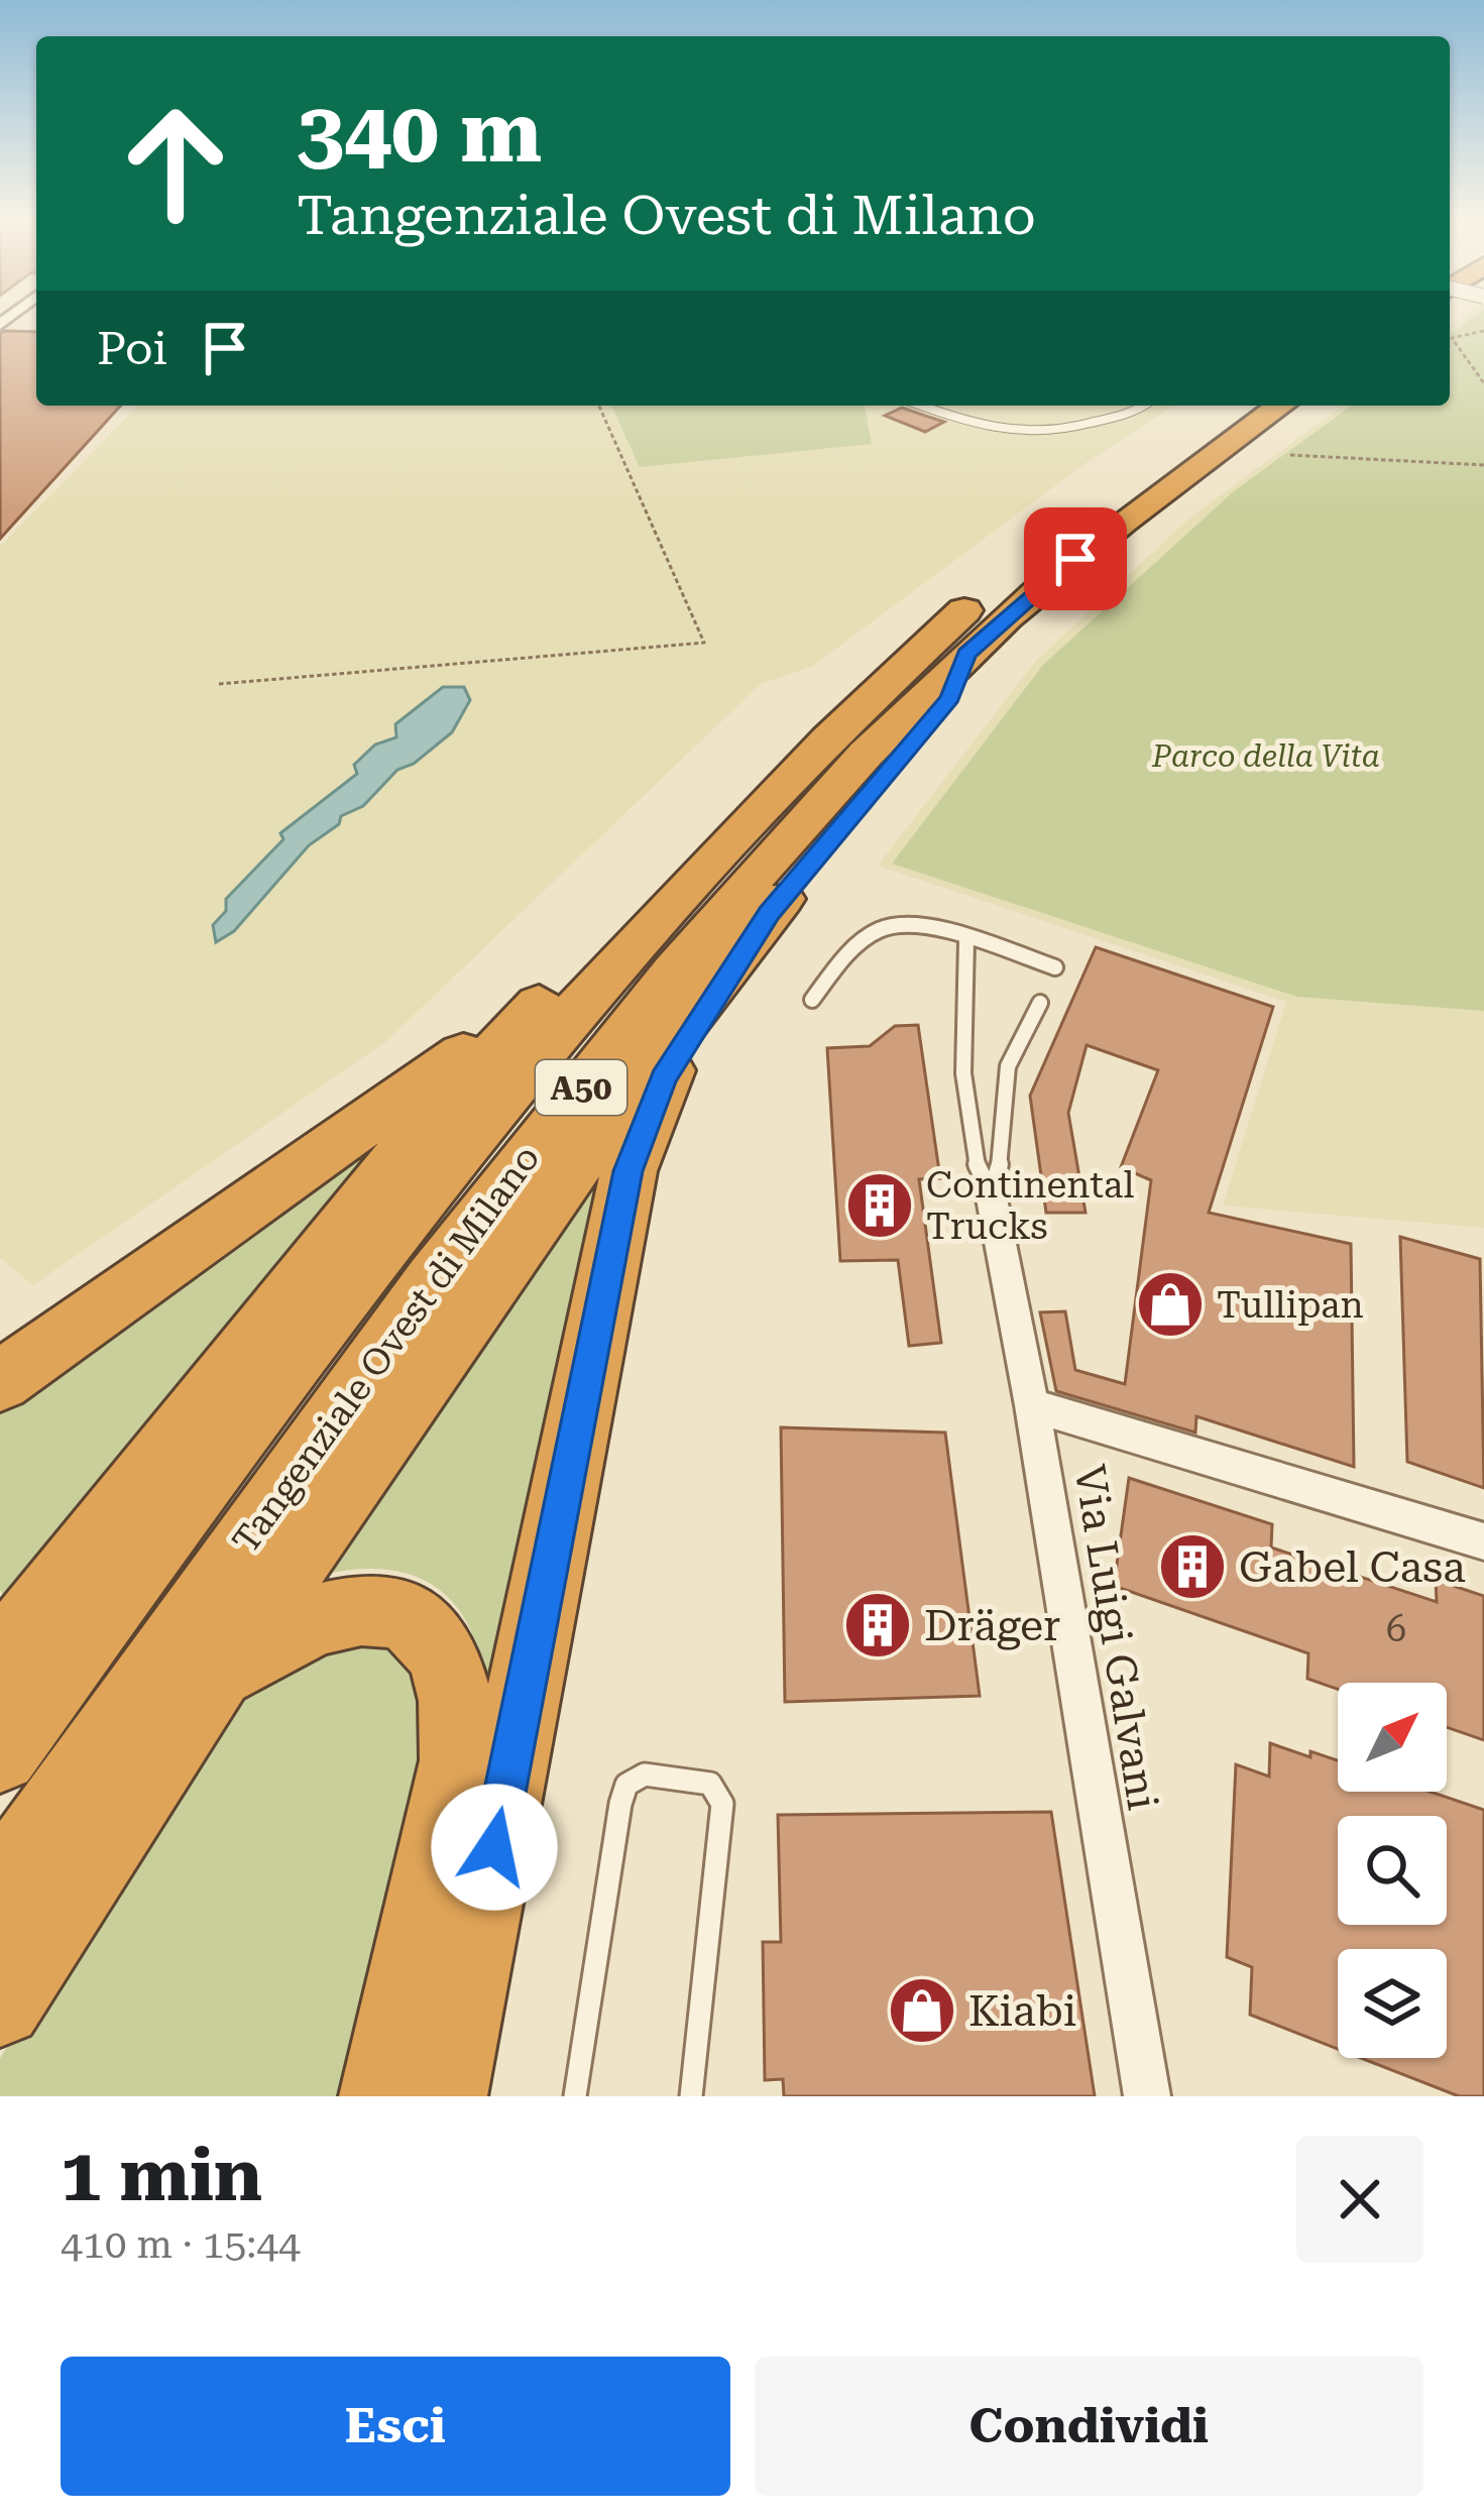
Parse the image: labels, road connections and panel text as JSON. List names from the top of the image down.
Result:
{
  "streets": {
    "highway": ["A50", "Tangenziale Ovest di Milano"],
    "street": ["Via Luigi Galvani"]
  },
  "parks": ["Parco della Vita"],
  "places": {
    "building": ["Continental Trucks", "Gabel Casa", "Dräger"],
    "shop": ["Tullipan", "Kiabi"]
  },
  "house_numbers": ["6"],
  "north": "top right",
  "page": {
    "turn": ["340 m", "Tangenziale Ovest di Milano"],
    "then": "Poi",
    "heading": ["1 min", "410 m · 15:44"],
    "buttons": ["Esci", "Condividi"]
  }
}
